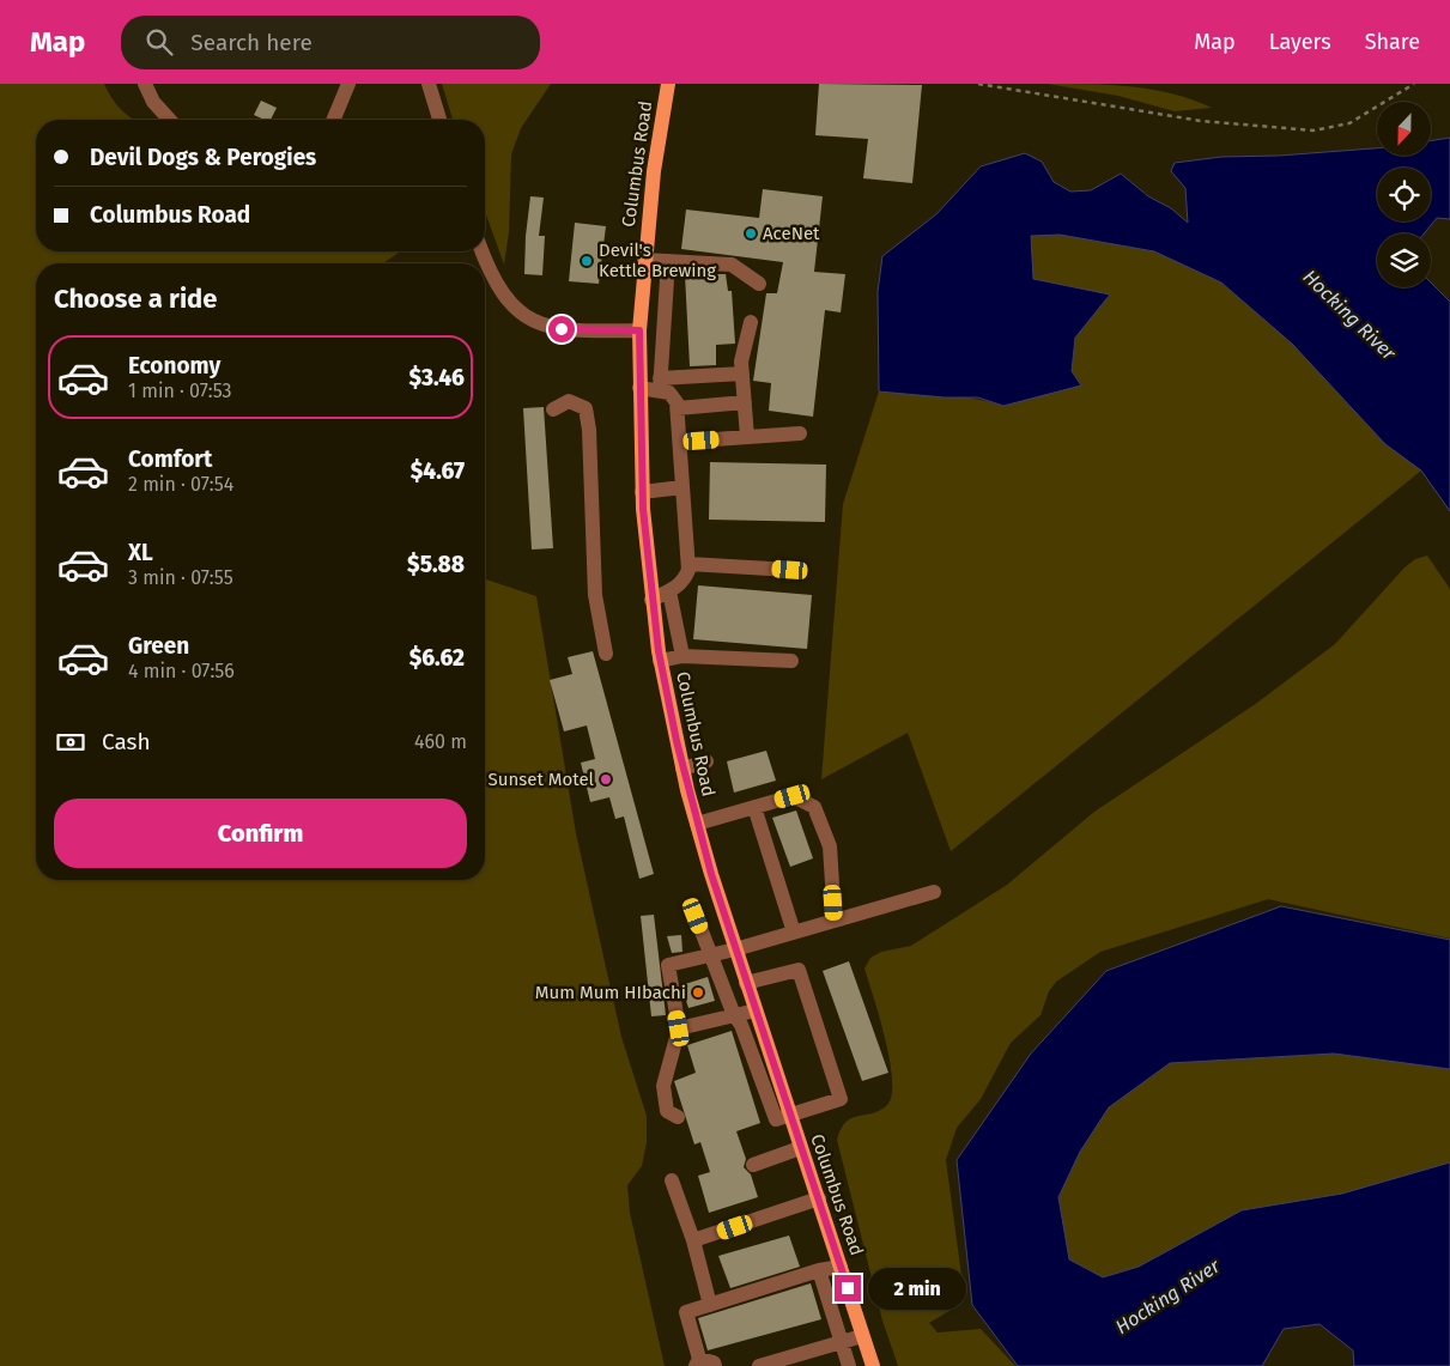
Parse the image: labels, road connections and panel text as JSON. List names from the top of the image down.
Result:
{
  "streets": {
    "main road": ["Columbus Road"]
  },
  "water": ["Hocking River"],
  "places": [
    "AceNet",
    "Devil's Kettle Brewing",
    "Sunset Motel",
    "Mum Mum HIbachi"
  ],
  "north": "bottom",
  "page": {
    "header": "Map",
    "search": "Search here",
    "nav": ["Map", "Layers", "Share"],
    "banner": ["Devil Dogs & Perogies", "Columbus Road"],
    "heading": "Choose a ride",
    "list": [
      {
        "name": "Economy",
        "note": "1 min · 07:53",
        "value": "$3.46"
      },
      {
        "name": "Comfort",
        "note": "2 min · 07:54",
        "value": "$4.67"
      },
      {
        "name": "XL",
        "note": "3 min · 07:55",
        "value": "$5.88"
      },
      {
        "name": "Green",
        "note": "4 min · 07:56",
        "value": "$6.62"
      }
    ],
    "pay": ["Cash", "460 m"],
    "buttons": "Confirm",
    "bubble": "2 min"
  }
}
